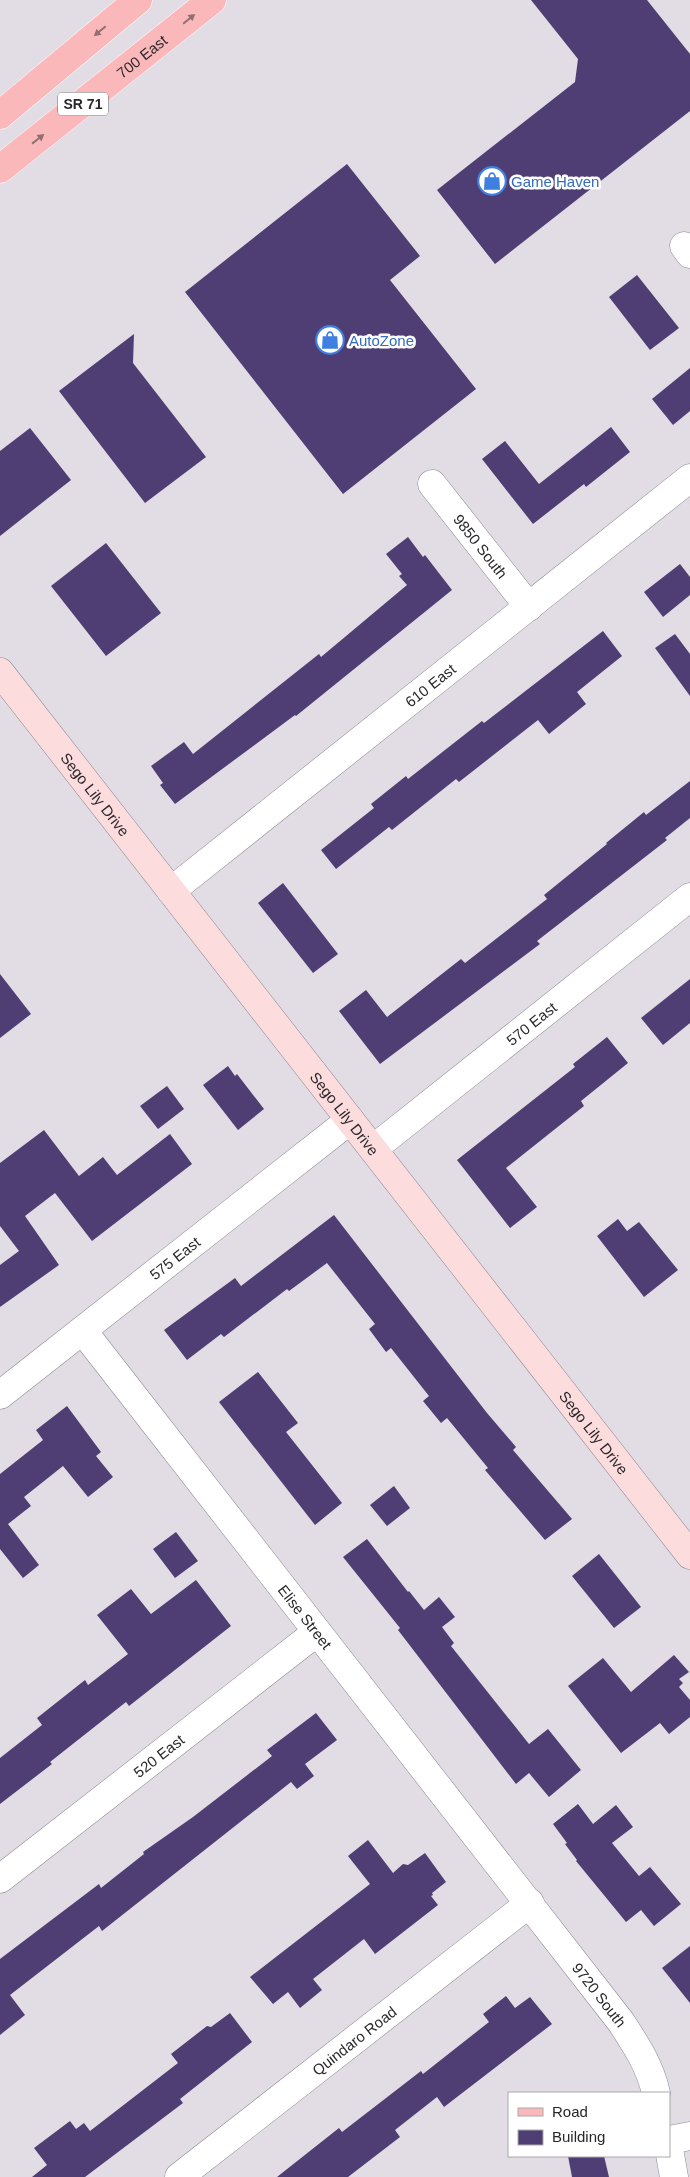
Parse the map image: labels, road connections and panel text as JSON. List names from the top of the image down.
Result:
{
  "streets": {
    "main road": ["700 East", "SR 71", "Sego Lily Drive"],
    "street": [
      "9850 South",
      "610 East",
      "570 East",
      "575 East",
      "Elise Street",
      "520 East",
      "9720 South",
      "Quindaro Road"
    ]
  },
  "crossings": [
    ["9850 South", "610 East"],
    ["610 East", "Sego Lily Drive"],
    ["Sego Lily Drive", "570 East"],
    ["Sego Lily Drive", "575 East"],
    ["575 East", "Elise Street"],
    ["Elise Street", "520 East"],
    ["Elise Street", "9720 South"],
    ["Elise Street", "Quindaro Road"],
    ["9720 South", "Quindaro Road"]
  ],
  "places": {
    "shop": ["Game Haven", "AutoZone"]
  },
  "legend": ["Road", "Building"]
}
